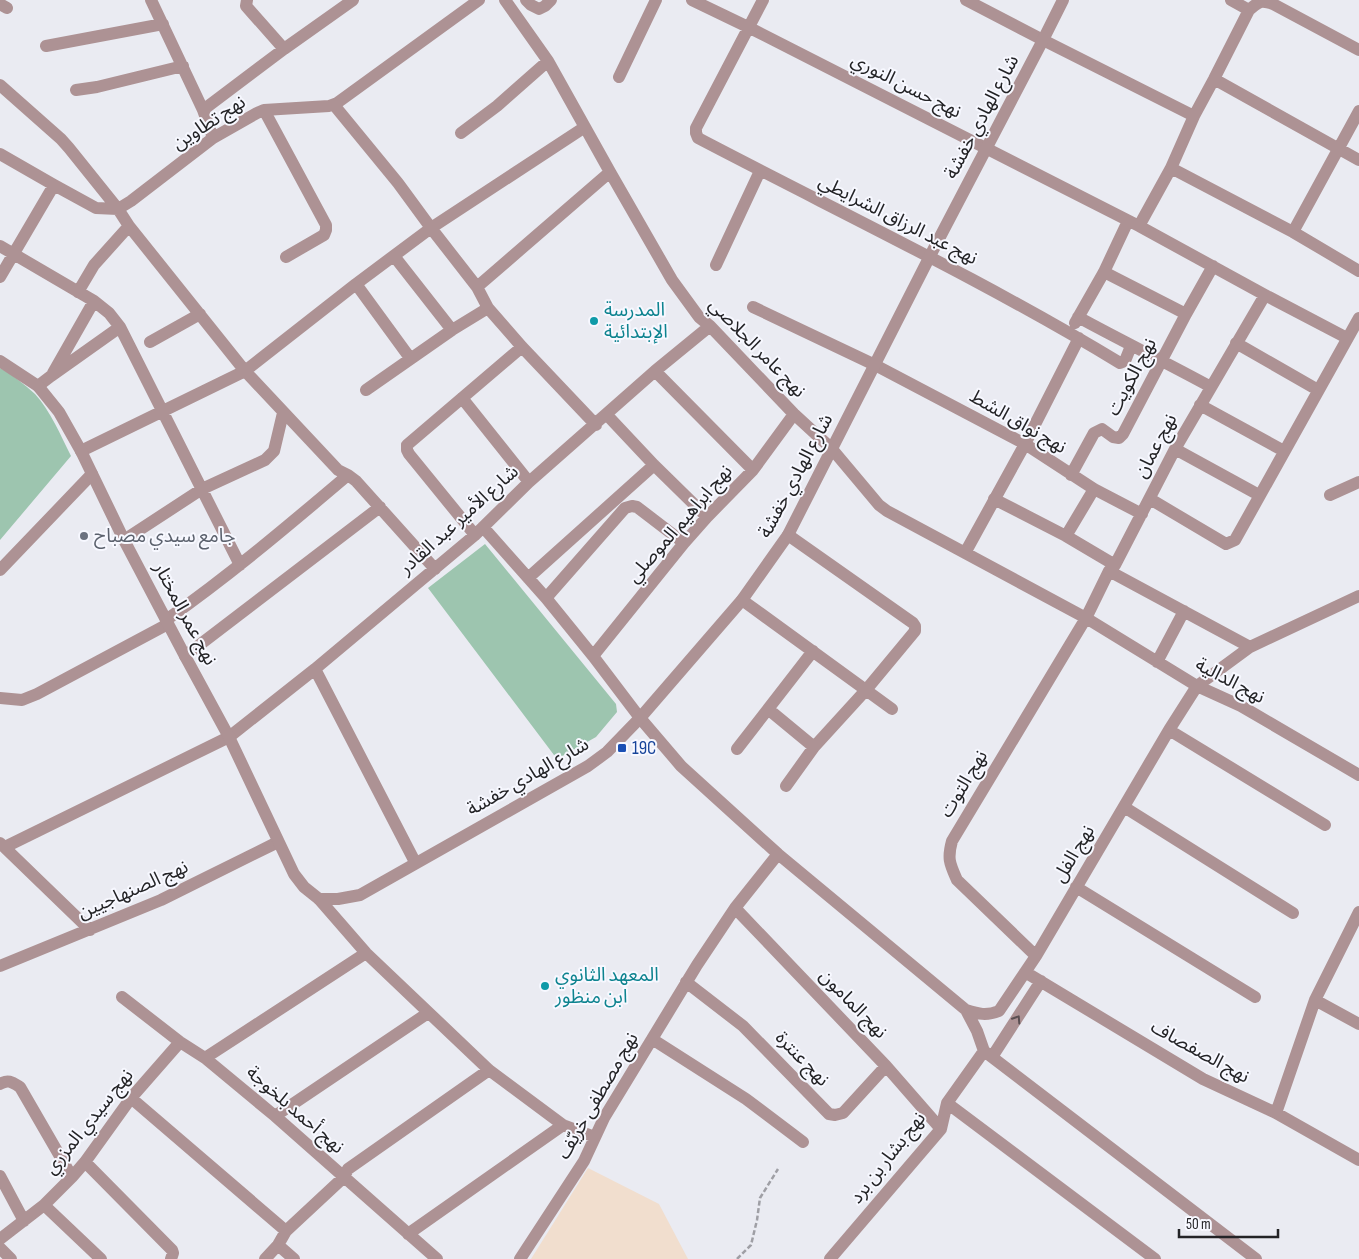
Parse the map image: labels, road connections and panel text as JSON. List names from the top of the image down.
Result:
{
  "streets": {
    "street": [
      "نهج حسن النوري",
      "شارع الهادي خفشة",
      "نهج تطاوين",
      "نهج عبد الرزاق الشرايطي",
      "نهج عامر الجلاصي",
      "نهج الكويت",
      "نهج نواق الشط",
      "نهج عمان",
      "شارع الأمير عبد القادر",
      "نهج ابراهيم الموصلي",
      "نهج عمر المختار",
      "نهج الدالية",
      "نهج التوت",
      "نهج الفل",
      "نهج الصنهاجيين",
      "نهج المامون",
      "نهج الصفصاف",
      "نهج عنترة",
      "نهج مصطفى خريّف",
      "نهج أحمد بلخوجة",
      "نهج سيدي المزري",
      "نهج بشار بن برد"
    ]
  },
  "crossings": [
    ["نهج حسن النوري", "شارع الهادي خفشة"],
    ["نهج حسن النوري", "نهج عبد الرزاق الشرايطي"],
    ["نهج حسن النوري", "نهج الكويت"],
    ["نهج حسن النوري", "نهج عمان"],
    ["شارع الهادي خفشة", "نهج عبد الرزاق الشرايطي"],
    ["شارع الهادي خفشة", "نهج عامر الجلاصي"],
    ["شارع الهادي خفشة", "نهج نواق الشط"],
    ["شارع الهادي خفشة", "نهج عمر المختار"],
    ["نهج عامر الجلاصي", "نهج عمان"],
    ["نهج عامر الجلاصي", "شارع الأمير عبد القادر"],
    ["نهج عامر الجلاصي", "نهج ابراهيم الموصلي"],
    ["نهج عامر الجلاصي", "نهج الدالية"],
    ["نهج عامر الجلاصي", "نهج التوت"],
    ["نهج الكويت", "نهج نواق الشط"],
    ["نهج نواق الشط", "نهج عمان"],
    ["نهج عمان", "نهج الدالية"],
    ["نهج عمان", "نهج التوت"],
    ["شارع الأمير عبد القادر", "نهج عمر المختار"],
    ["نهج عمر المختار", "نهج الصنهاجيين"],
    ["نهج عمر المختار", "نهج مصطفى خريّف"],
    ["نهج الدالية", "نهج التوت"],
    ["نهج الدالية", "نهج الفل"],
    ["نهج التوت", "نهج الفل"],
    ["نهج الفل", "نهج الصفصاف"],
    ["نهج المامون", "نهج عنترة"],
    ["نهج المامون", "نهج مصطفى خريّف"],
    ["نهج المامون", "نهج بشار بن برد"],
    ["نهج الصفصاف", "نهج بشار بن برد"],
    ["نهج عنترة", "نهج مصطفى خريّف"],
    ["نهج أحمد بلخوجة", "نهج سيدي المزري"]
  ],
  "places": {
    "other": ["المدرسة الإبتدائية", "جامع سيدي مصباح", "المعهد الثانوي ابن منظور"],
    "transit": ["19C"]
  },
  "scale_bar": "50 m"
}
